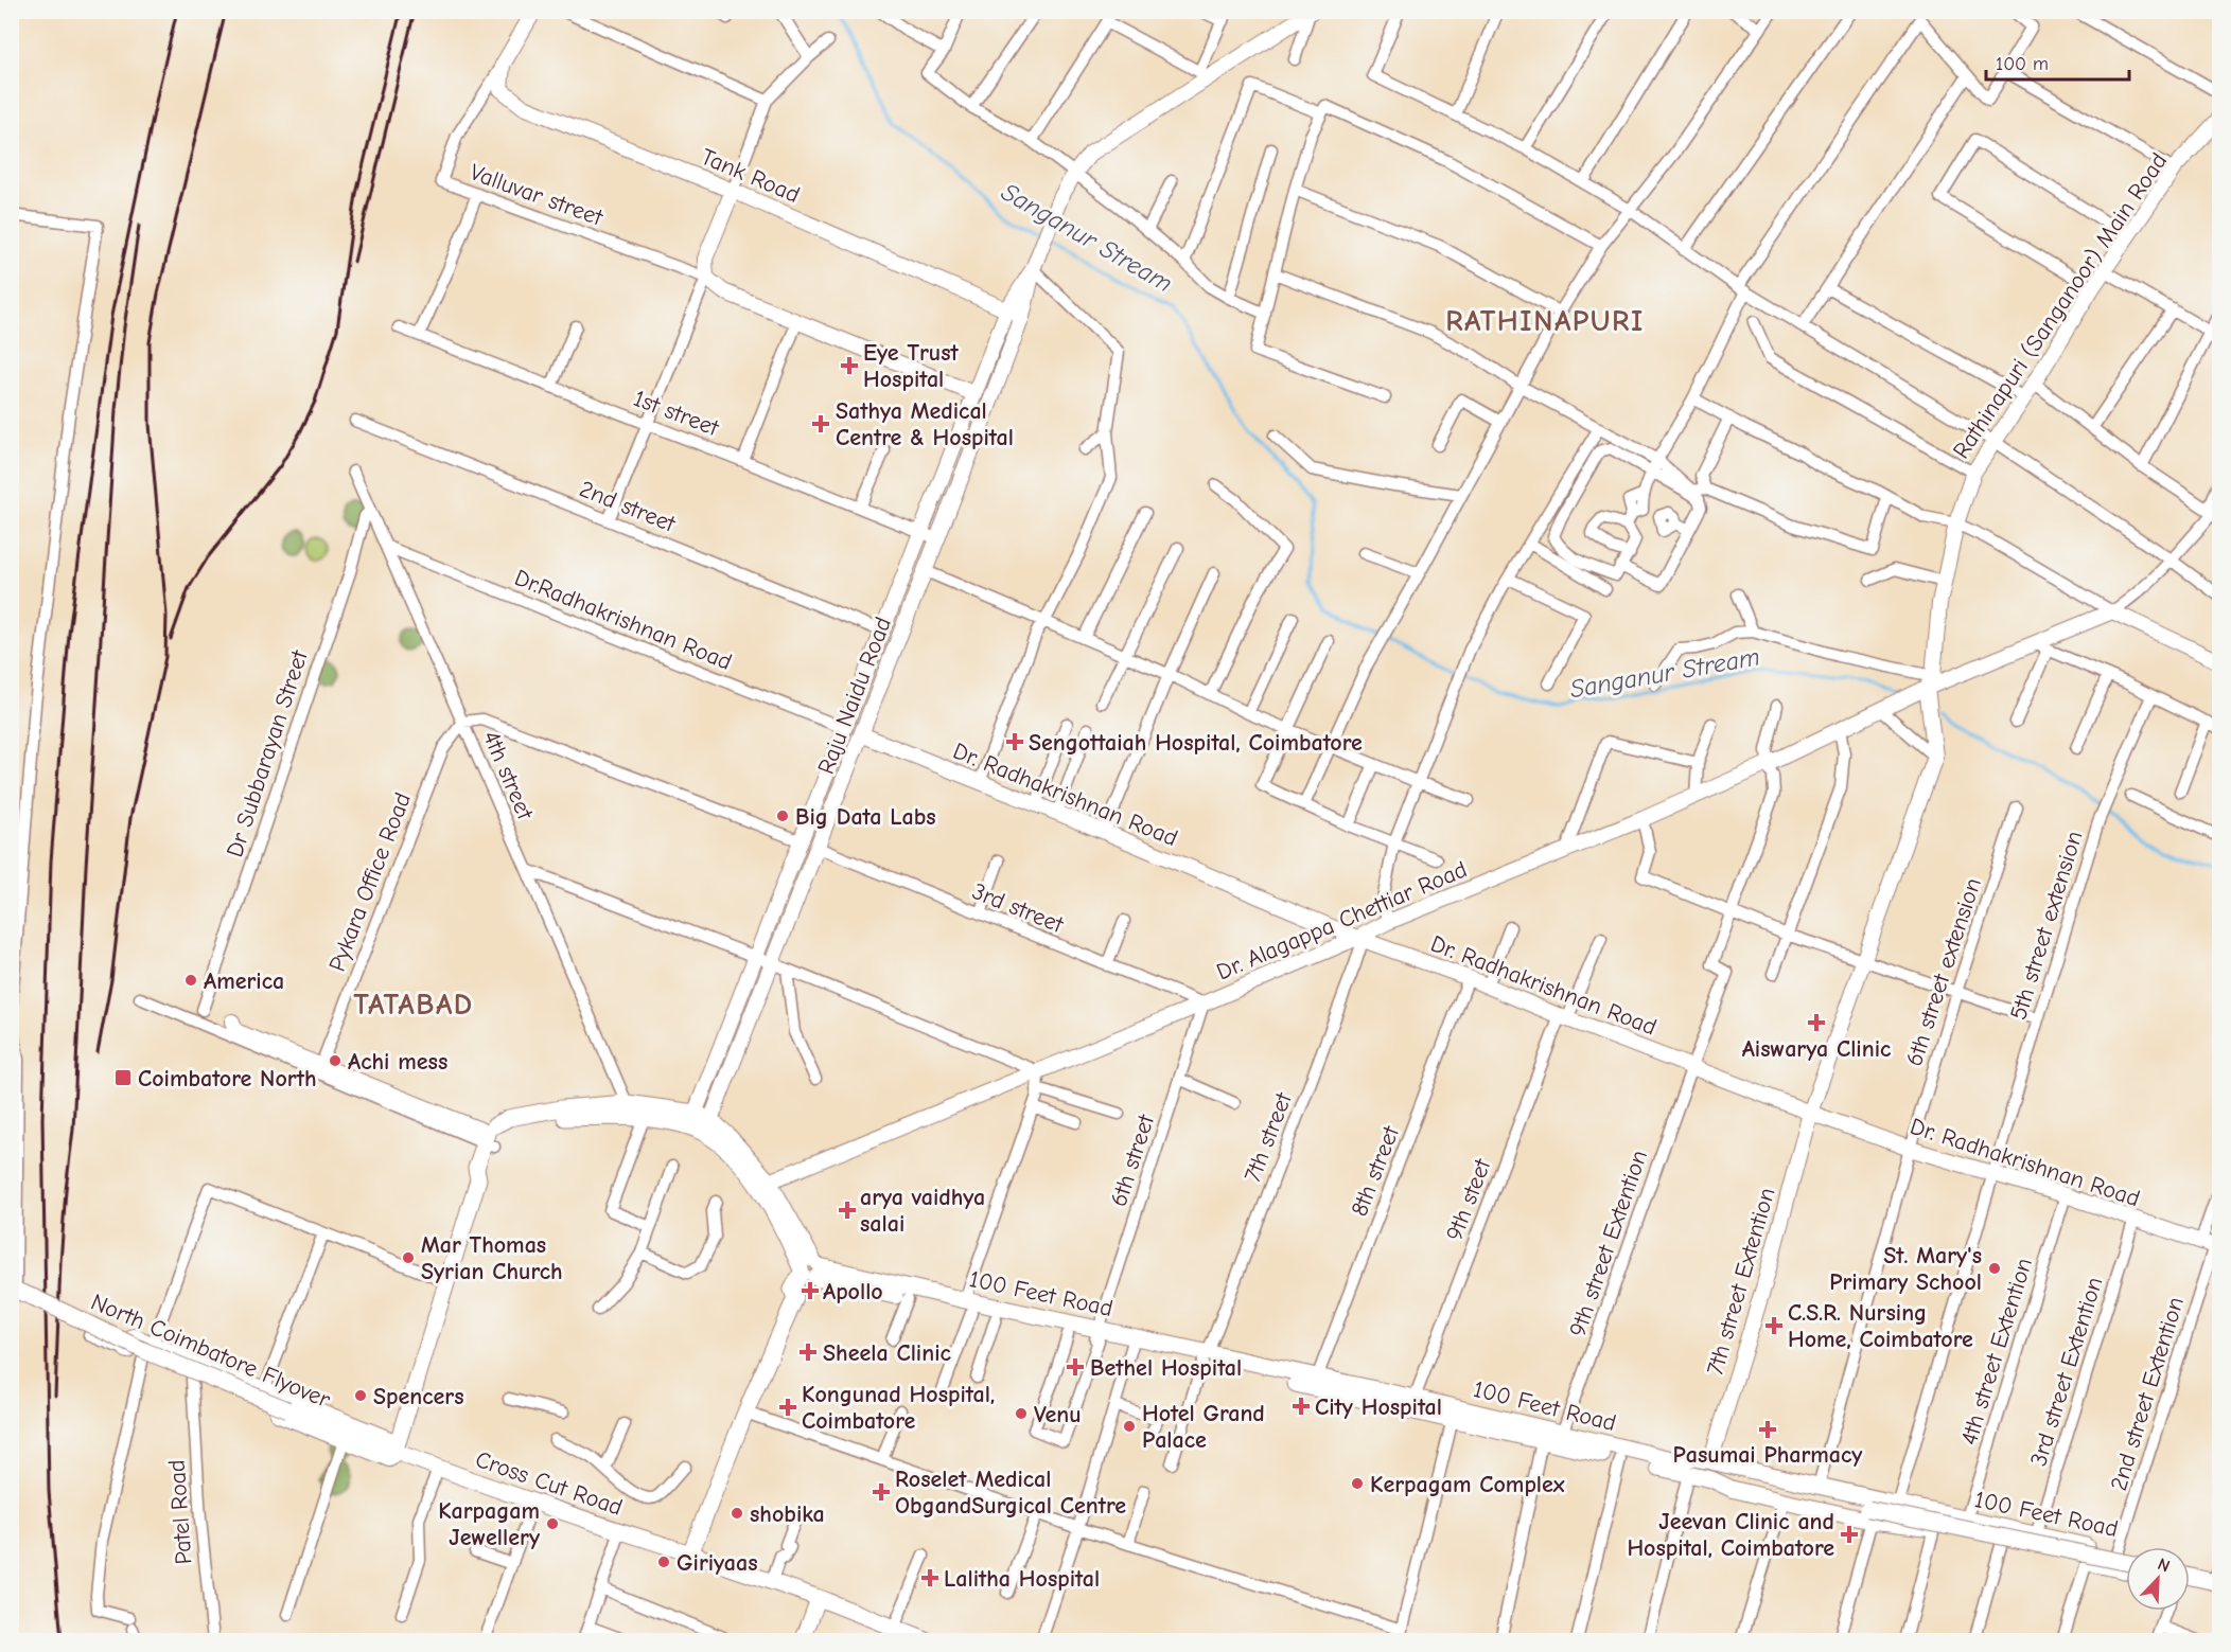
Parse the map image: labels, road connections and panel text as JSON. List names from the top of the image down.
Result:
{
  "streets": {
    "main road": ["100 Feet Road", "North Coimbatore Flyover", "Cross Cut Road"],
    "street": [
      "Tank Road",
      "Valluvar street",
      "Rathinapuri (Sanganoor) Main Road",
      "1st street",
      "2nd street",
      "Dr.Radhakrishnan Road",
      "Raju Naidu Road",
      "Dr Subbarayan Street",
      "4th street",
      "Dr. Radhakrishnan Road",
      "Pykara Office Road",
      "3rd street",
      "Dr. Alagappa Chettiar Road",
      "5th street extension",
      "6th street extension",
      "7th street",
      "6th street",
      "8th street",
      "9th steet",
      "9th street Extention",
      "7th street Extention",
      "4th street Extention",
      "3rd street Extention",
      "2nd street Extention",
      "Patel Road"
    ]
  },
  "crossings": [
    ["Tank Road", "Valluvar street"],
    ["Tank Road", "Raju Naidu Road"],
    ["Rathinapuri (Sanganoor) Main Road", "Dr. Radhakrishnan Road"],
    ["Rathinapuri (Sanganoor) Main Road", "Dr. Alagappa Chettiar Road"],
    ["Rathinapuri (Sanganoor) Main Road", "7th street Extention"],
    ["1st street", "Raju Naidu Road"],
    ["2nd street", "Raju Naidu Road"],
    ["Dr.Radhakrishnan Road", "Raju Naidu Road"],
    ["Dr.Radhakrishnan Road", "4th street"],
    ["Raju Naidu Road", "Dr. Radhakrishnan Road"],
    ["Raju Naidu Road", "3rd street"],
    ["Dr Subbarayan Street", "4th street"],
    ["4th street", "Pykara Office Road"],
    ["Dr. Radhakrishnan Road", "Dr. Alagappa Chettiar Road"],
    ["Dr. Radhakrishnan Road", "5th street extension"],
    ["Dr. Radhakrishnan Road", "6th street extension"],
    ["Dr. Radhakrishnan Road", "7th street"],
    ["Dr. Radhakrishnan Road", "8th street"],
    ["Dr. Radhakrishnan Road", "9th steet"],
    ["Dr. Radhakrishnan Road", "9th street Extention"],
    ["Dr. Radhakrishnan Road", "7th street Extention"],
    ["Dr. Radhakrishnan Road", "4th street Extention"],
    ["Dr. Radhakrishnan Road", "3rd street Extention"],
    ["Dr. Radhakrishnan Road", "2nd street Extention"],
    ["3rd street", "Dr. Alagappa Chettiar Road"],
    ["3rd street", "6th street"],
    ["Dr. Alagappa Chettiar Road", "7th street"],
    ["Dr. Alagappa Chettiar Road", "6th street"],
    ["5th street extension", "100 Feet Road"],
    ["6th street extension", "100 Feet Road"],
    ["7th street", "100 Feet Road"],
    ["6th street", "100 Feet Road"],
    ["8th street", "100 Feet Road"],
    ["9th steet", "100 Feet Road"],
    ["9th street Extention", "100 Feet Road"],
    ["7th street Extention", "100 Feet Road"],
    ["100 Feet Road", "4th street Extention"],
    ["100 Feet Road", "3rd street Extention"],
    ["100 Feet Road", "2nd street Extention"],
    ["North Coimbatore Flyover", "Cross Cut Road"]
  ],
  "districts": ["RATHINAPURI", "TATABAD"],
  "water": ["Sanganur Stream"],
  "places": {
    "health": [
      "Eye Trust Hospital",
      "Sathya Medical Centre & Hospital",
      "Sengottaiah Hospital, Coimbatore",
      "Aiswarya Clinic",
      "arya vaidhya salai",
      "Apollo",
      "C.S.R. Nursing Home, Coimbatore",
      "Sheela Clinic",
      "Bethel Hospital",
      "City Hospital",
      "Kongunad Hospital, Coimbatore",
      "Pasumai Pharmacy",
      "Roselet Medical ObgandSurgical Centre",
      "Jeevan Clinic and Hospital, Coimbatore",
      "Lalitha Hospital"
    ],
    "other": [
      "Big Data Labs",
      "America",
      "Achi mess",
      "Mar Thomas Syrian Church",
      "St. Mary's Primary School",
      "Spencers",
      "Venu",
      "Hotel Grand Palace",
      "Kerpagam Complex",
      "shobika",
      "Karpagam Jewellery",
      "Giriyaas"
    ],
    "transit": ["Coimbatore North"]
  },
  "scale_bar": "100 m",
  "north": "top right"
}
